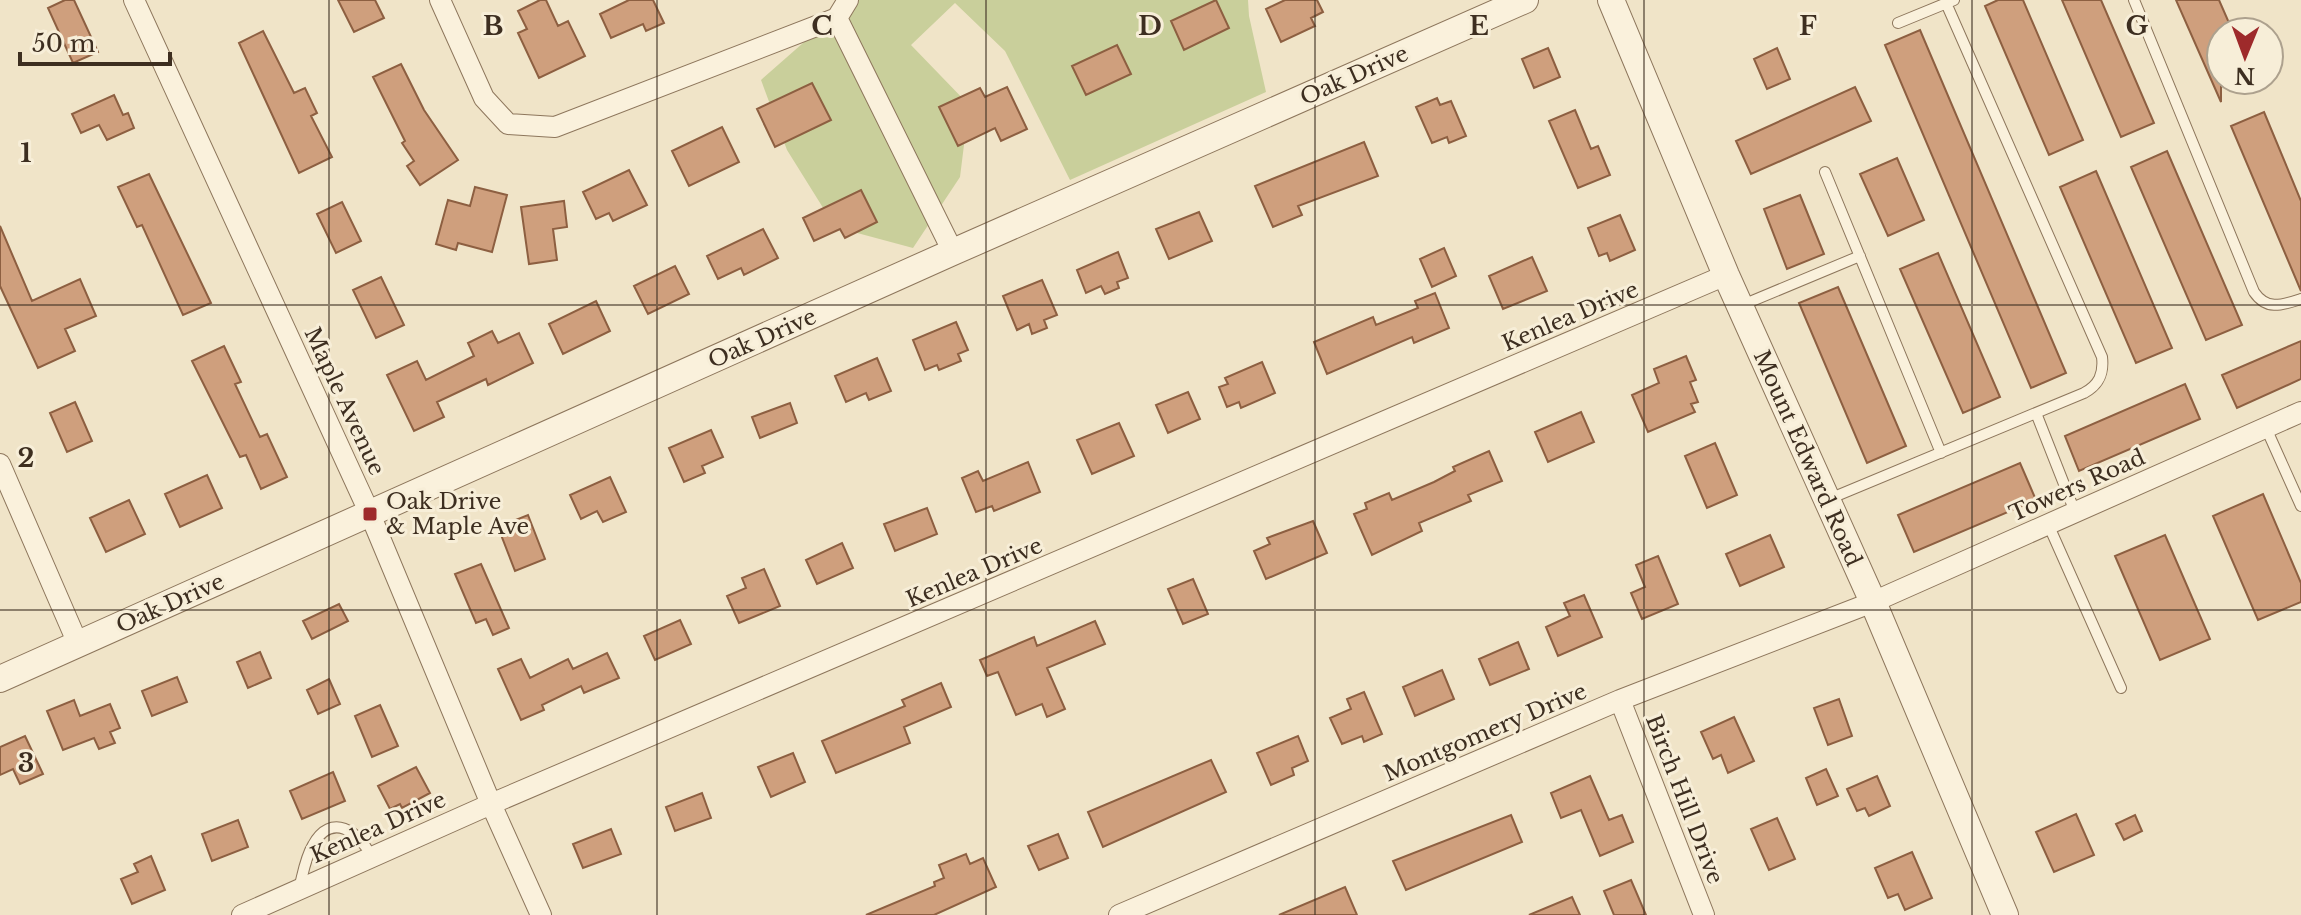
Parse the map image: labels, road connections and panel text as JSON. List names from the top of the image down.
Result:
{
  "streets": {
    "street": [
      "Oak Drive",
      "Kenlea Drive",
      "Maple Avenue",
      "Mount Edward Road",
      "Towers Road",
      "Montgomery Drive",
      "Birch Hill Drive"
    ]
  },
  "crossings": [
    ["Oak Drive", "Maple Avenue"],
    ["Kenlea Drive", "Maple Avenue"],
    ["Kenlea Drive", "Mount Edward Road"],
    ["Mount Edward Road", "Towers Road"],
    ["Mount Edward Road", "Montgomery Drive"],
    ["Towers Road", "Montgomery Drive"],
    ["Montgomery Drive", "Birch Hill Drive"]
  ],
  "places": {
    "transit": ["Oak Drive & Maple Ave"]
  },
  "scale_bar": "50 m",
  "north": "bottom",
  "grid": {
    "columns": [
      "B",
      "C",
      "D",
      "E",
      "F",
      "G"
    ],
    "rows": ["1", "2", "3"]
  }
}
